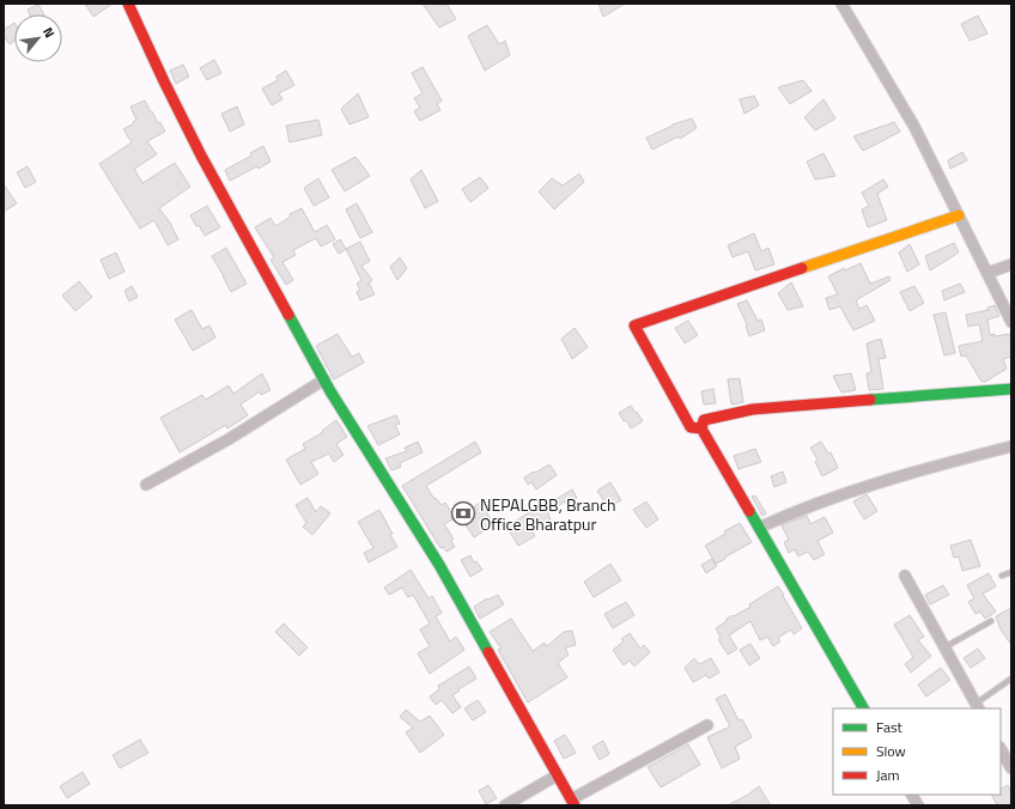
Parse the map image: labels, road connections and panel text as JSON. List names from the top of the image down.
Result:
{
  "places": {
    "bank": ["NEPALGBB, Branch Office Bharatpur"]
  },
  "legend": ["Fast", "Slow", "Jam"],
  "north": "top right"
}
